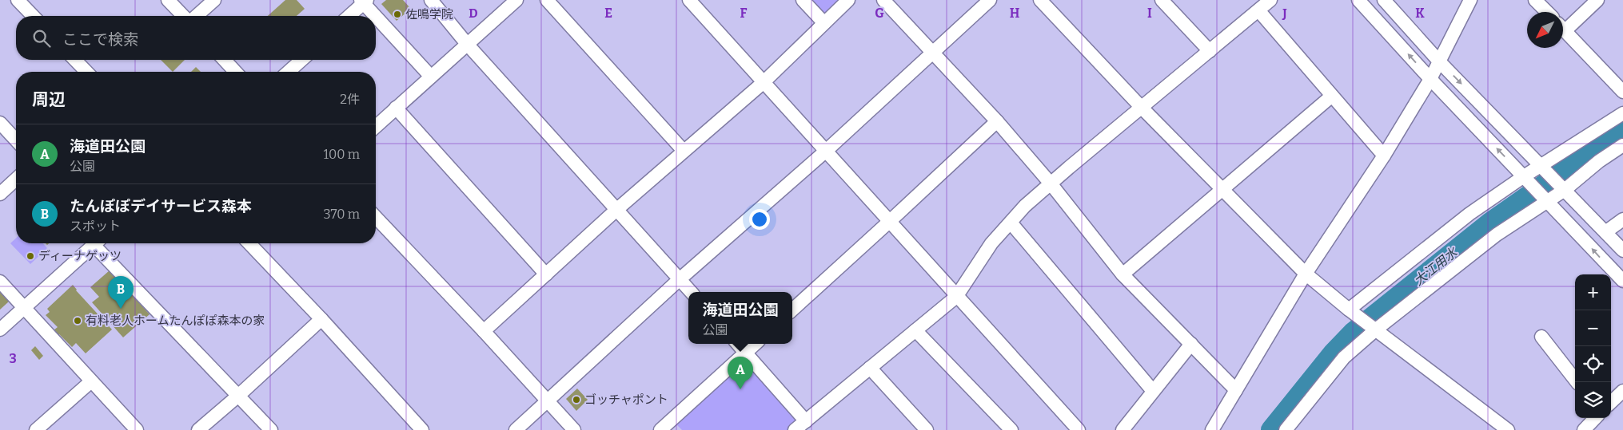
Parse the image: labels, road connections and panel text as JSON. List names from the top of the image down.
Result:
{
  "water": ["大江用水"],
  "places": [
    "佐鳴学院",
    "ディーナゲッツ",
    "有料老人ホームたんぽぽ森本の家",
    "ゴッチャポント"
  ],
  "north": "bottom left",
  "page": {
    "search": "ここで検索",
    "heading": ["周辺", "2件"],
    "list": [
      {
        "mark": "A",
        "name": "海道田公園",
        "note": "公園",
        "value": "100 m"
      },
      {
        "mark": "B",
        "name": "たんぽぽデイサービス森本",
        "note": "スポット",
        "value": "370 m"
      }
    ],
    "map_buttons": ["+", "−"],
    "pins": ["B", "A"],
    "popup": ["海道田公園", "公園"]
  },
  "grid": {
    "columns": [
      "D",
      "E",
      "F",
      "G",
      "H",
      "I",
      "J",
      "K"
    ],
    "rows": ["3"]
  }
}
